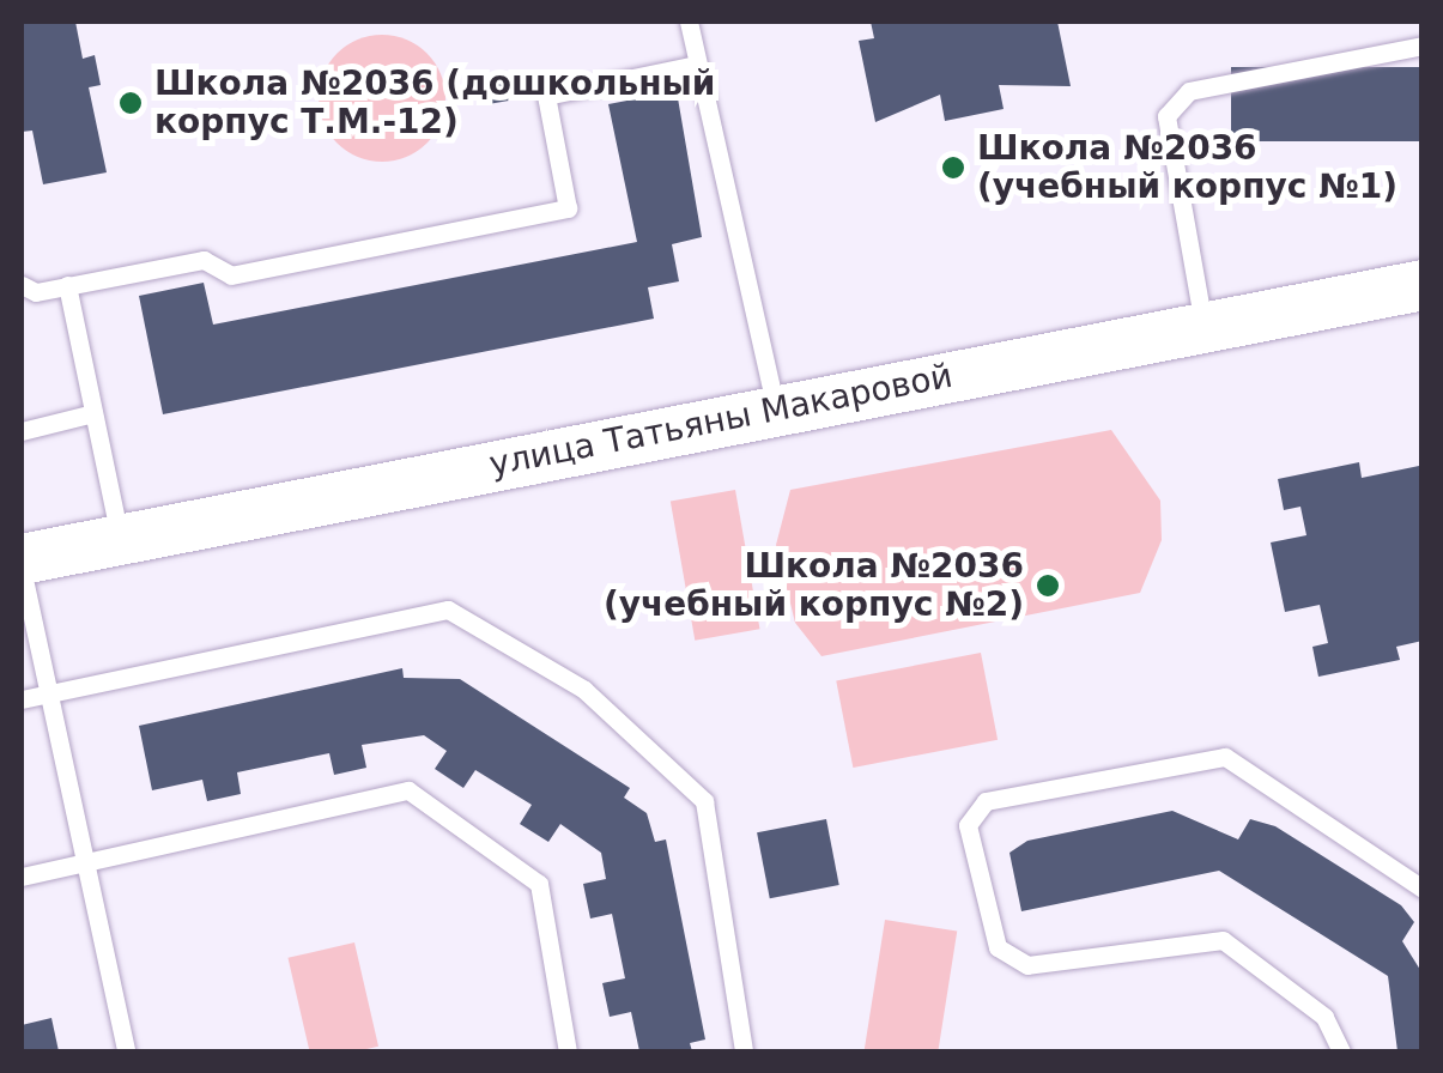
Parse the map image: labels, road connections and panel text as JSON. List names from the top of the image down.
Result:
{
  "streets": {
    "street": ["улица Татьяны Макаровой"]
  },
  "places": ["Школа №2036 (дошкольный корпус Т.М.-12)", "Школа №2036 (учебный корпус №1)", "Школа №2036 (учебный корпус №2)"]
}
